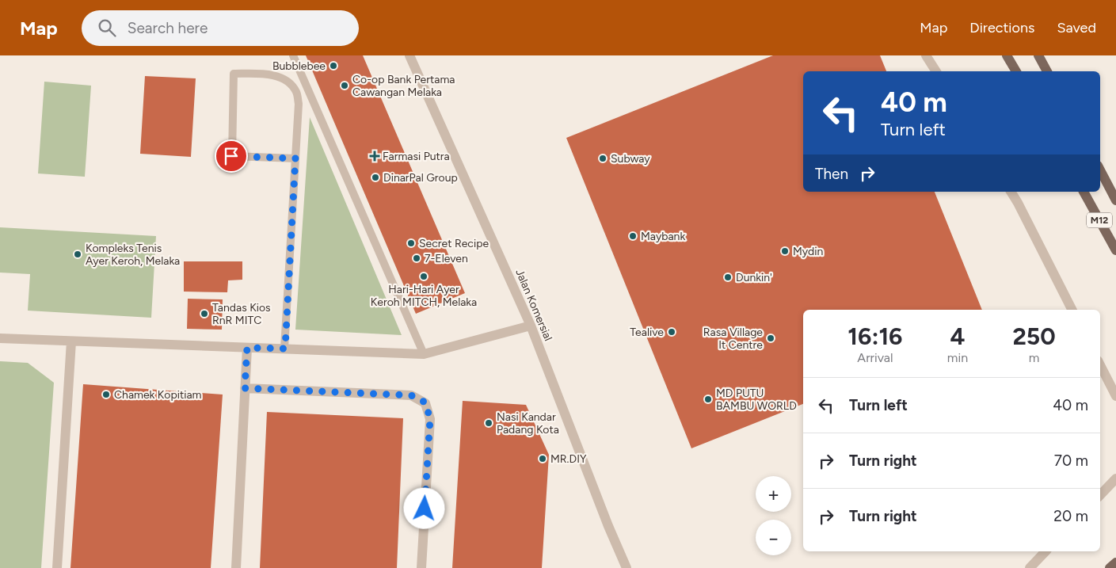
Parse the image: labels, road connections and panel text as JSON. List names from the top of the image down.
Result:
{
  "streets": {
    "main road": ["M12"],
    "street": ["Jalan Komersial"]
  },
  "places": {
    "other": [
      "Bubblebee",
      "Co-op Bank Pertama Cawangan Melaka",
      "Subway",
      "DinarPal Group",
      "Maybank",
      "Secret Recipe",
      "Mydin",
      "Kompleks Tenis Ayer Keroh, Melaka",
      "7-Eleven",
      "Hari-Hari Ayer Keroh MITCH, Melaka",
      "Dunkin'",
      "Tandas Kios RnR MITC",
      "Tealive",
      "Rasa Village It Centre",
      "Chamek Kopitiam",
      "MD PUTU BAMBU WORLD",
      "Nasi Kandar Padang Kota",
      "MR.DIY"
    ],
    "health": ["Farmasi Putra"]
  },
  "page": {
    "header": "Map",
    "search": "Search here",
    "nav": ["Map", "Directions", "Saved"],
    "turn": ["40 m", "Turn left"],
    "then": "Then",
    "eta": [
      "16:16",
      "Arrival",
      "4",
      "min",
      "250",
      "m"
    ],
    "list": [
      {
        "name": "Turn left",
        "value": "40 m"
      },
      {
        "name": "Turn right",
        "value": "70 m"
      },
      {
        "name": "Turn right",
        "value": "20 m"
      }
    ],
    "map_buttons": ["+", "−"]
  }
}
